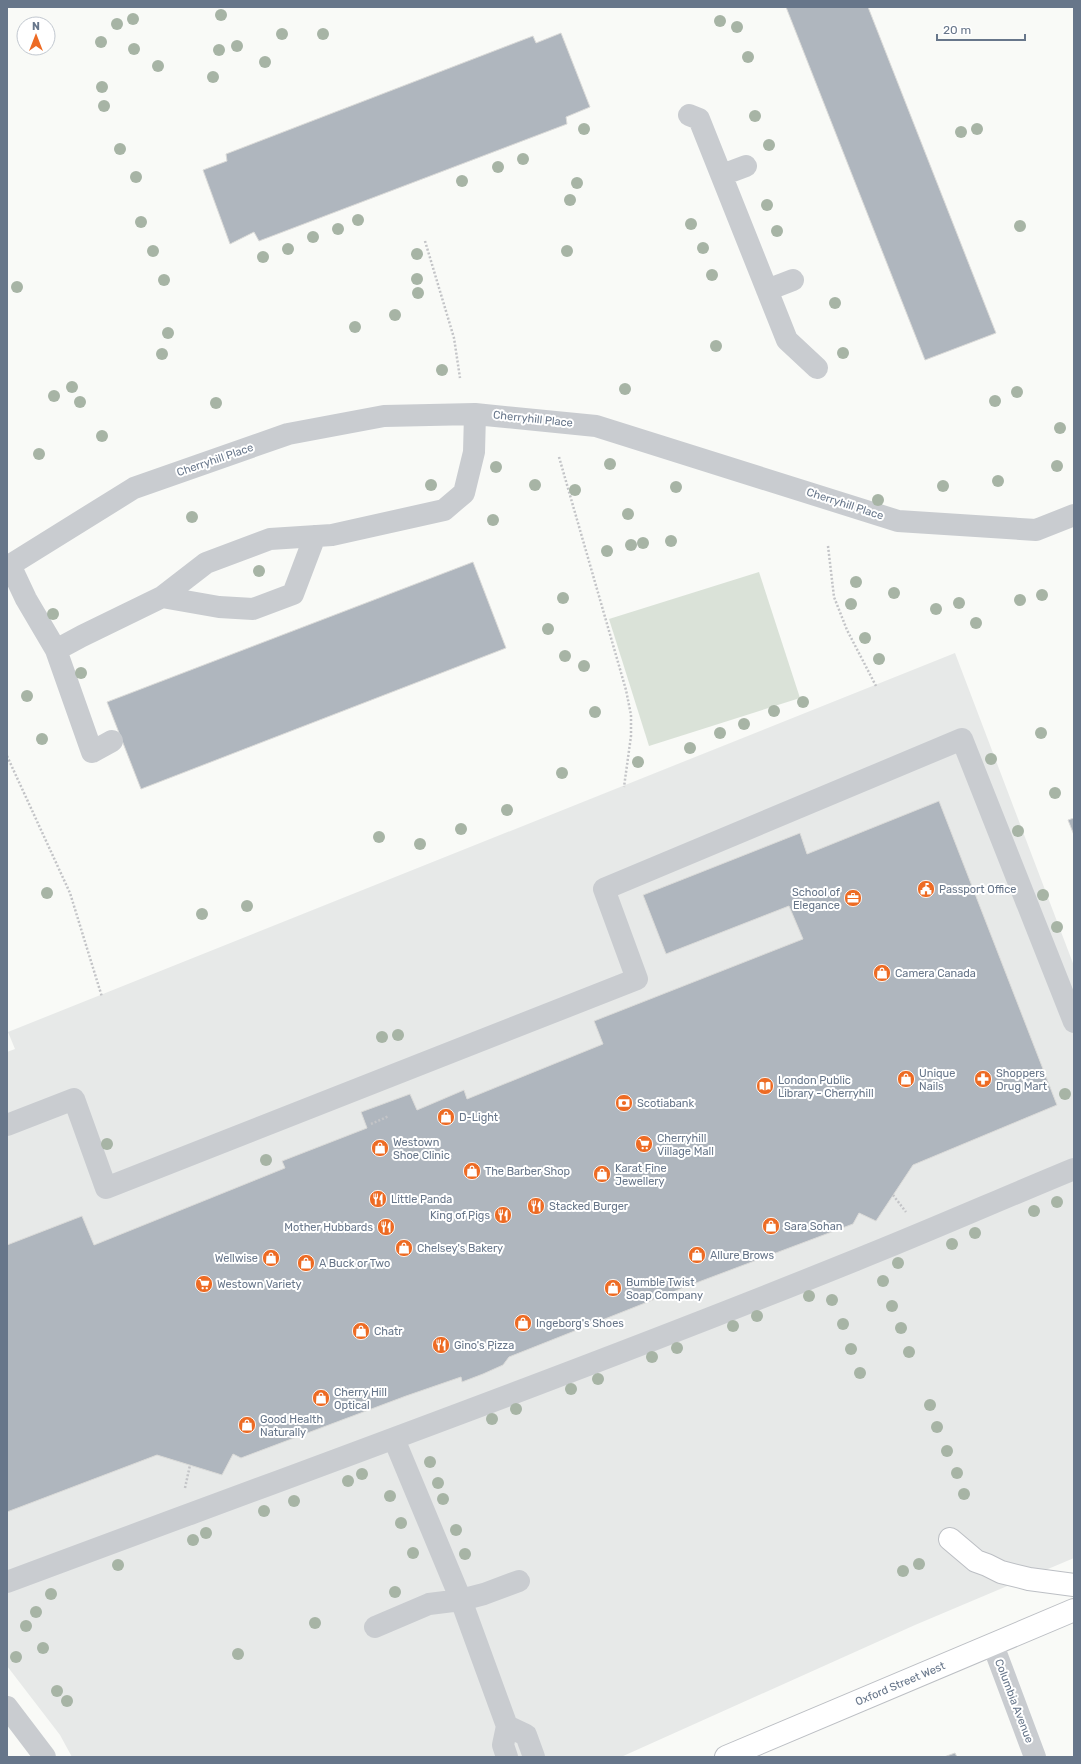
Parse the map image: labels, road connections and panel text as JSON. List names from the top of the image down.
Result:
{
  "streets": {
    "main road": ["Oxford Street West"],
    "street": ["Cherryhill Place", "Columbia Avenue"]
  },
  "crossings": [
    ["Oxford Street West", "Columbia Avenue"]
  ],
  "places": {
    "public building": ["Passport Office"],
    "office": ["School of Elegance"],
    "shop": [
      "Camera Canada",
      "Unique Nails",
      "D-Light",
      "Westown Shoe Clinic",
      "The Barber Shop",
      "Karat Fine Jewellery",
      "Sara Sohan",
      "Chelsey's Bakery",
      "Allure Brows",
      "Wellwise",
      "A Buck or Two",
      "Bumble Twist Soap Company",
      "Ingeborg's Shoes",
      "Chatr",
      "Cherry Hill Optical",
      "Good Health Naturally"
    ],
    "pharmacy": ["Shoppers Drug Mart"],
    "library": ["London Public Library - Cherryhill"],
    "bank": ["Scotiabank"],
    "supermarket": ["Cherryhill Village Mall", "Westown Variety"],
    "restaurant": [
      "Little Panda",
      "Stacked Burger",
      "King of Pigs",
      "Mother Hubbards",
      "Gino's Pizza"
    ]
  },
  "scale_bar": "20 m",
  "north": "top"
}
